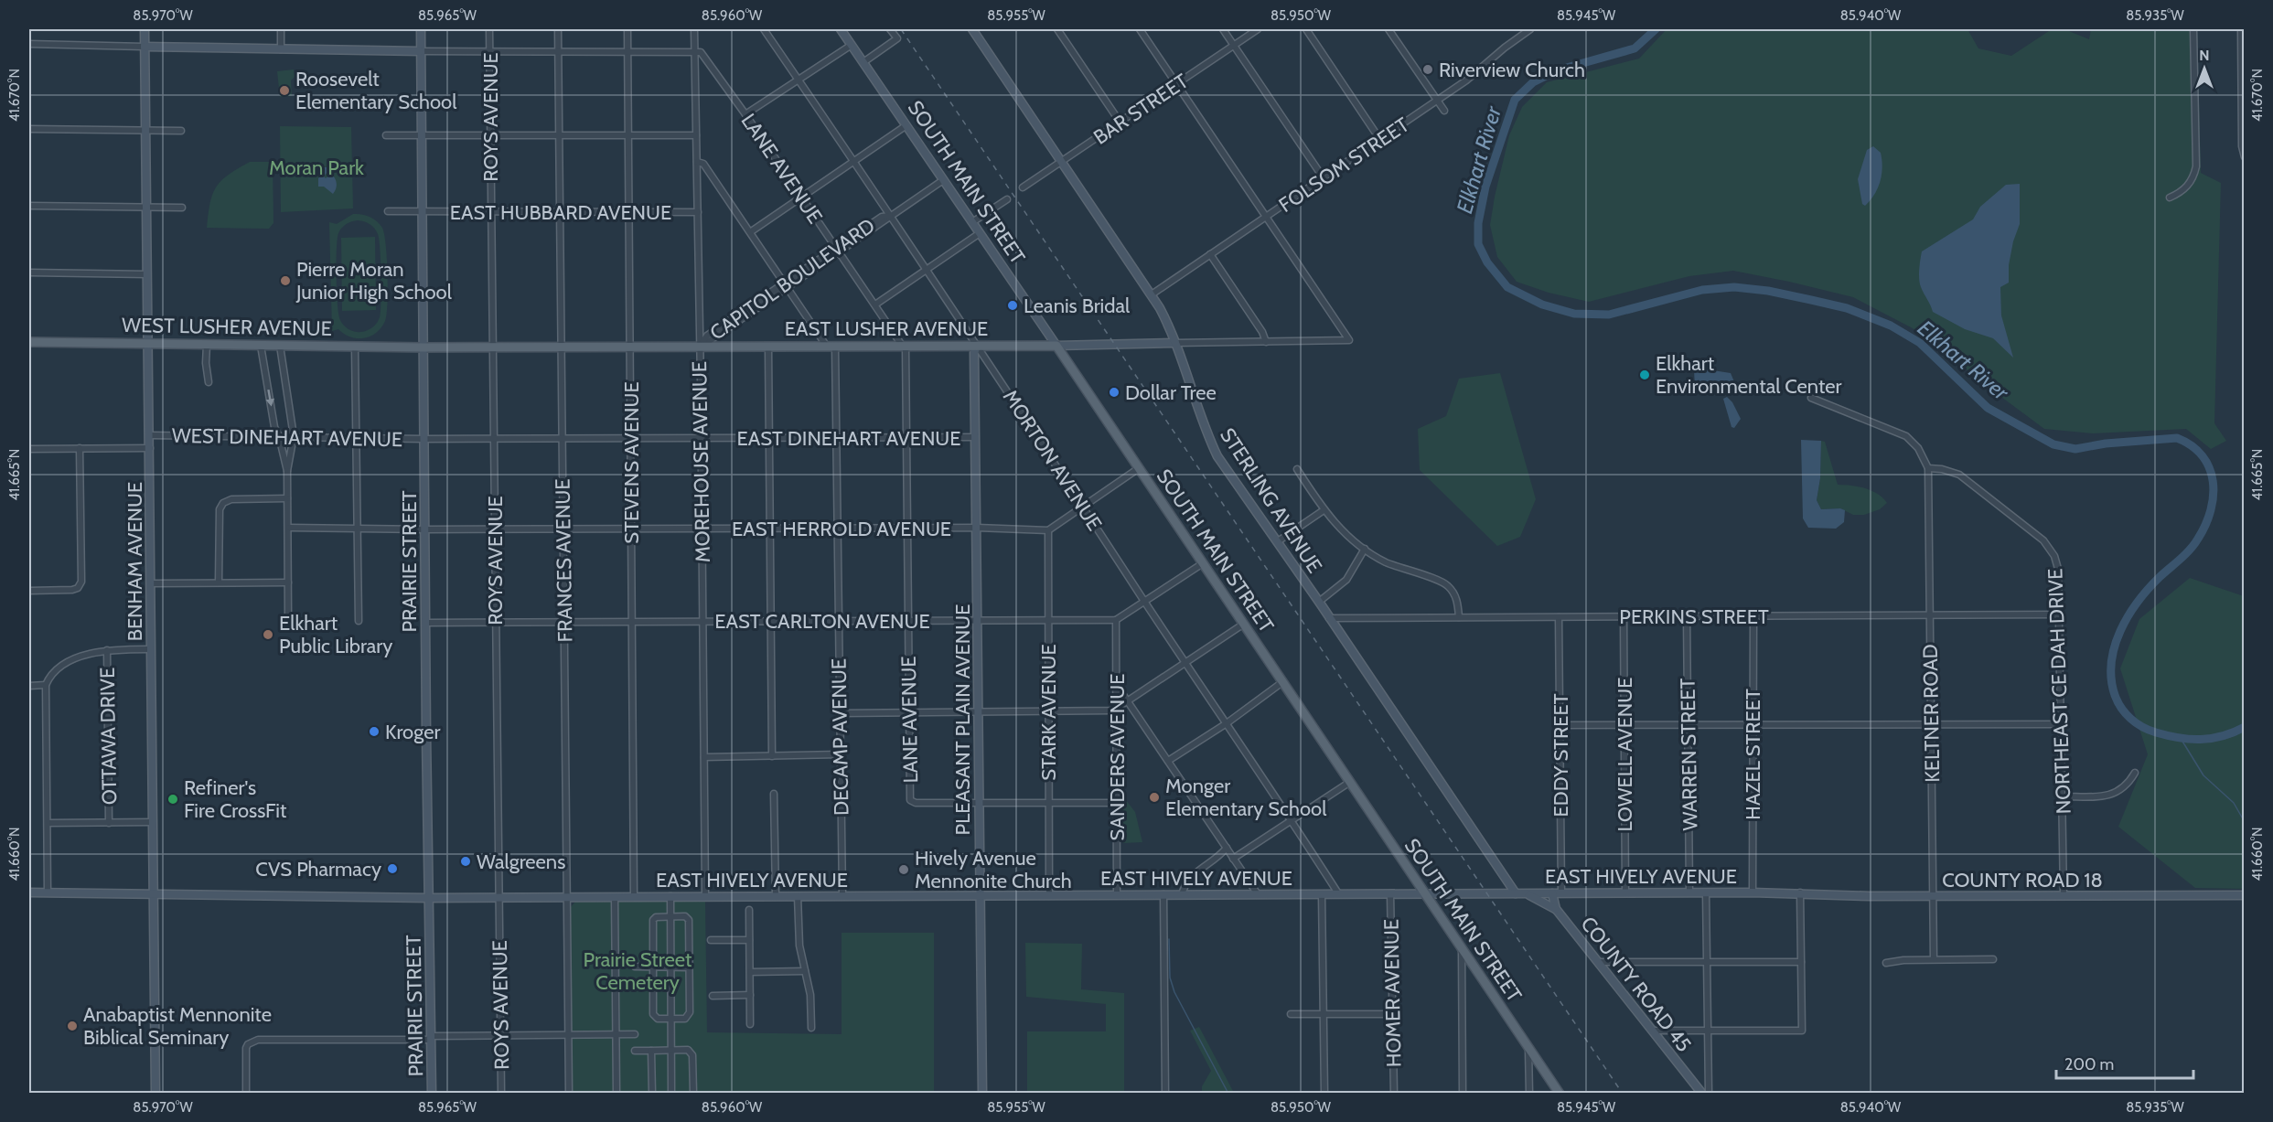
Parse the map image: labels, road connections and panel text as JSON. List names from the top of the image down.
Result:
{
  "streets": {
    "main road": ["SOUTH MAIN STREET", "WEST LUSHER AVENUE", "EAST LUSHER AVENUE"],
    "street": [
      "BAR STREET",
      "ROYS AVENUE",
      "FOLSOM STREET",
      "LANE AVENUE",
      "EAST HUBBARD AVENUE",
      "CAPITOL BOULEVARD",
      "WEST DINEHART AVENUE",
      "EAST DINEHART AVENUE",
      "MORTON AVENUE",
      "MOREHOUSE AVENUE",
      "STEVENS AVENUE",
      "STERLING AVENUE",
      "EAST HERROLD AVENUE",
      "FRANCES AVENUE",
      "BENHAM AVENUE",
      "PRAIRIE STREET",
      "PERKINS STREET",
      "EAST CARLTON AVENUE",
      "NORTHEAST CE DAH DRIVE",
      "STARK AVENUE",
      "KELTNER ROAD",
      "PLEASANT PLAIN AVENUE",
      "OTTAWA DRIVE",
      "DECAMP AVENUE",
      "LOWELL AVENUE",
      "WARREN STREET",
      "HAZEL STREET",
      "EDDY STREET",
      "SANDERS AVENUE",
      "EAST HIVELY AVENUE",
      "COUNTY ROAD 18",
      "COUNTY ROAD 45",
      "HOMER AVENUE"
    ]
  },
  "crossings": [
    ["BAR STREET", "STERLING AVENUE"],
    ["ROYS AVENUE", "EAST HUBBARD AVENUE"],
    ["ROYS AVENUE", "EAST LUSHER AVENUE"],
    ["ROYS AVENUE", "EAST DINEHART AVENUE"],
    ["ROYS AVENUE", "EAST HERROLD AVENUE"],
    ["ROYS AVENUE", "EAST CARLTON AVENUE"],
    ["ROYS AVENUE", "EAST HIVELY AVENUE"],
    ["FOLSOM STREET", "EAST LUSHER AVENUE"],
    ["FOLSOM STREET", "STERLING AVENUE"],
    ["LANE AVENUE", "CAPITOL BOULEVARD"],
    ["LANE AVENUE", "EAST LUSHER AVENUE"],
    ["LANE AVENUE", "EAST DINEHART AVENUE"],
    ["LANE AVENUE", "MOREHOUSE AVENUE"],
    ["LANE AVENUE", "EAST HERROLD AVENUE"],
    ["LANE AVENUE", "EAST CARLTON AVENUE"],
    ["LANE AVENUE", "PLEASANT PLAIN AVENUE"],
    ["SOUTH MAIN STREET", "CAPITOL BOULEVARD"],
    ["SOUTH MAIN STREET", "EAST LUSHER AVENUE"],
    ["SOUTH MAIN STREET", "EAST HIVELY AVENUE"],
    ["EAST HUBBARD AVENUE", "MOREHOUSE AVENUE"],
    ["EAST HUBBARD AVENUE", "STEVENS AVENUE"],
    ["EAST HUBBARD AVENUE", "FRANCES AVENUE"],
    ["EAST HUBBARD AVENUE", "PRAIRIE STREET"],
    ["CAPITOL BOULEVARD", "EAST LUSHER AVENUE"],
    ["CAPITOL BOULEVARD", "MORTON AVENUE"],
    ["CAPITOL BOULEVARD", "MOREHOUSE AVENUE"],
    ["WEST LUSHER AVENUE", "EAST LUSHER AVENUE"],
    ["WEST LUSHER AVENUE", "BENHAM AVENUE"],
    ["WEST LUSHER AVENUE", "PRAIRIE STREET"],
    ["EAST LUSHER AVENUE", "MORTON AVENUE"],
    ["EAST LUSHER AVENUE", "MOREHOUSE AVENUE"],
    ["EAST LUSHER AVENUE", "STEVENS AVENUE"],
    ["EAST LUSHER AVENUE", "STERLING AVENUE"],
    ["EAST LUSHER AVENUE", "FRANCES AVENUE"],
    ["EAST LUSHER AVENUE", "PRAIRIE STREET"],
    ["EAST LUSHER AVENUE", "PLEASANT PLAIN AVENUE"],
    ["EAST LUSHER AVENUE", "DECAMP AVENUE"],
    ["WEST DINEHART AVENUE", "EAST DINEHART AVENUE"],
    ["WEST DINEHART AVENUE", "BENHAM AVENUE"],
    ["WEST DINEHART AVENUE", "PRAIRIE STREET"],
    ["EAST DINEHART AVENUE", "MOREHOUSE AVENUE"],
    ["EAST DINEHART AVENUE", "STEVENS AVENUE"],
    ["EAST DINEHART AVENUE", "FRANCES AVENUE"],
    ["EAST DINEHART AVENUE", "PRAIRIE STREET"],
    ["EAST DINEHART AVENUE", "PLEASANT PLAIN AVENUE"],
    ["EAST DINEHART AVENUE", "DECAMP AVENUE"],
    ["MORTON AVENUE", "PLEASANT PLAIN AVENUE"],
    ["MORTON AVENUE", "EAST HIVELY AVENUE"],
    ["MOREHOUSE AVENUE", "EAST HERROLD AVENUE"],
    ["MOREHOUSE AVENUE", "EAST CARLTON AVENUE"],
    ["MOREHOUSE AVENUE", "EAST HIVELY AVENUE"],
    ["STEVENS AVENUE", "EAST HERROLD AVENUE"],
    ["STEVENS AVENUE", "EAST CARLTON AVENUE"],
    ["STEVENS AVENUE", "EAST HIVELY AVENUE"],
    ["STERLING AVENUE", "PERKINS STREET"],
    ["STERLING AVENUE", "EAST HIVELY AVENUE"],
    ["EAST HERROLD AVENUE", "FRANCES AVENUE"],
    ["EAST HERROLD AVENUE", "PRAIRIE STREET"],
    ["EAST HERROLD AVENUE", "STARK AVENUE"],
    ["EAST HERROLD AVENUE", "PLEASANT PLAIN AVENUE"],
    ["EAST HERROLD AVENUE", "DECAMP AVENUE"],
    ["FRANCES AVENUE", "EAST CARLTON AVENUE"],
    ["FRANCES AVENUE", "EAST HIVELY AVENUE"],
    ["BENHAM AVENUE", "EAST HIVELY AVENUE"],
    ["PRAIRIE STREET", "EAST CARLTON AVENUE"],
    ["PRAIRIE STREET", "EAST HIVELY AVENUE"],
    ["PERKINS STREET", "NORTHEAST CE DAH DRIVE"],
    ["PERKINS STREET", "KELTNER ROAD"],
    ["PERKINS STREET", "LOWELL AVENUE"],
    ["PERKINS STREET", "WARREN STREET"],
    ["PERKINS STREET", "HAZEL STREET"],
    ["PERKINS STREET", "EDDY STREET"],
    ["EAST CARLTON AVENUE", "STARK AVENUE"],
    ["EAST CARLTON AVENUE", "PLEASANT PLAIN AVENUE"],
    ["EAST CARLTON AVENUE", "DECAMP AVENUE"],
    ["EAST CARLTON AVENUE", "SANDERS AVENUE"],
    ["NORTHEAST CE DAH DRIVE", "KELTNER ROAD"],
    ["NORTHEAST CE DAH DRIVE", "COUNTY ROAD 18"],
    ["STARK AVENUE", "EAST HIVELY AVENUE"],
    ["KELTNER ROAD", "COUNTY ROAD 18"],
    ["PLEASANT PLAIN AVENUE", "EAST HIVELY AVENUE"],
    ["DECAMP AVENUE", "EAST HIVELY AVENUE"],
    ["LOWELL AVENUE", "EAST HIVELY AVENUE"],
    ["WARREN STREET", "EAST HIVELY AVENUE"],
    ["HAZEL STREET", "EAST HIVELY AVENUE"],
    ["EDDY STREET", "EAST HIVELY AVENUE"],
    ["EDDY STREET", "COUNTY ROAD 45"],
    ["SANDERS AVENUE", "EAST HIVELY AVENUE"],
    ["EAST HIVELY AVENUE", "COUNTY ROAD 18"],
    ["EAST HIVELY AVENUE", "COUNTY ROAD 45"],
    ["EAST HIVELY AVENUE", "HOMER AVENUE"]
  ],
  "water": ["Elkhart River"],
  "parks": ["Moran Park", "Prairie Street Cemetery"],
  "places": [
    "Riverview Church",
    "Roosevelt Elementary School",
    "Pierre Moran Junior High School",
    "Leanis Bridal",
    "Elkhart Environmental Center",
    "Dollar Tree",
    "Elkhart Public Library",
    "Kroger",
    "Monger Elementary School",
    "Refiner's Fire CrossFit",
    "Walgreens",
    "CVS Pharmacy",
    "Hively Avenue Mennonite Church",
    "Anabaptist Mennonite Biblical Seminary"
  ],
  "scale_bar": "200 m",
  "north": "top",
  "coordinates": [
    "85.970°W",
    "85.965°W",
    "85.960°W",
    "85.955°W",
    "85.950°W",
    "85.945°W",
    "85.940°W",
    "85.935°W",
    "41.670°N",
    "41.665°N",
    "41.660°N"
  ]
}
